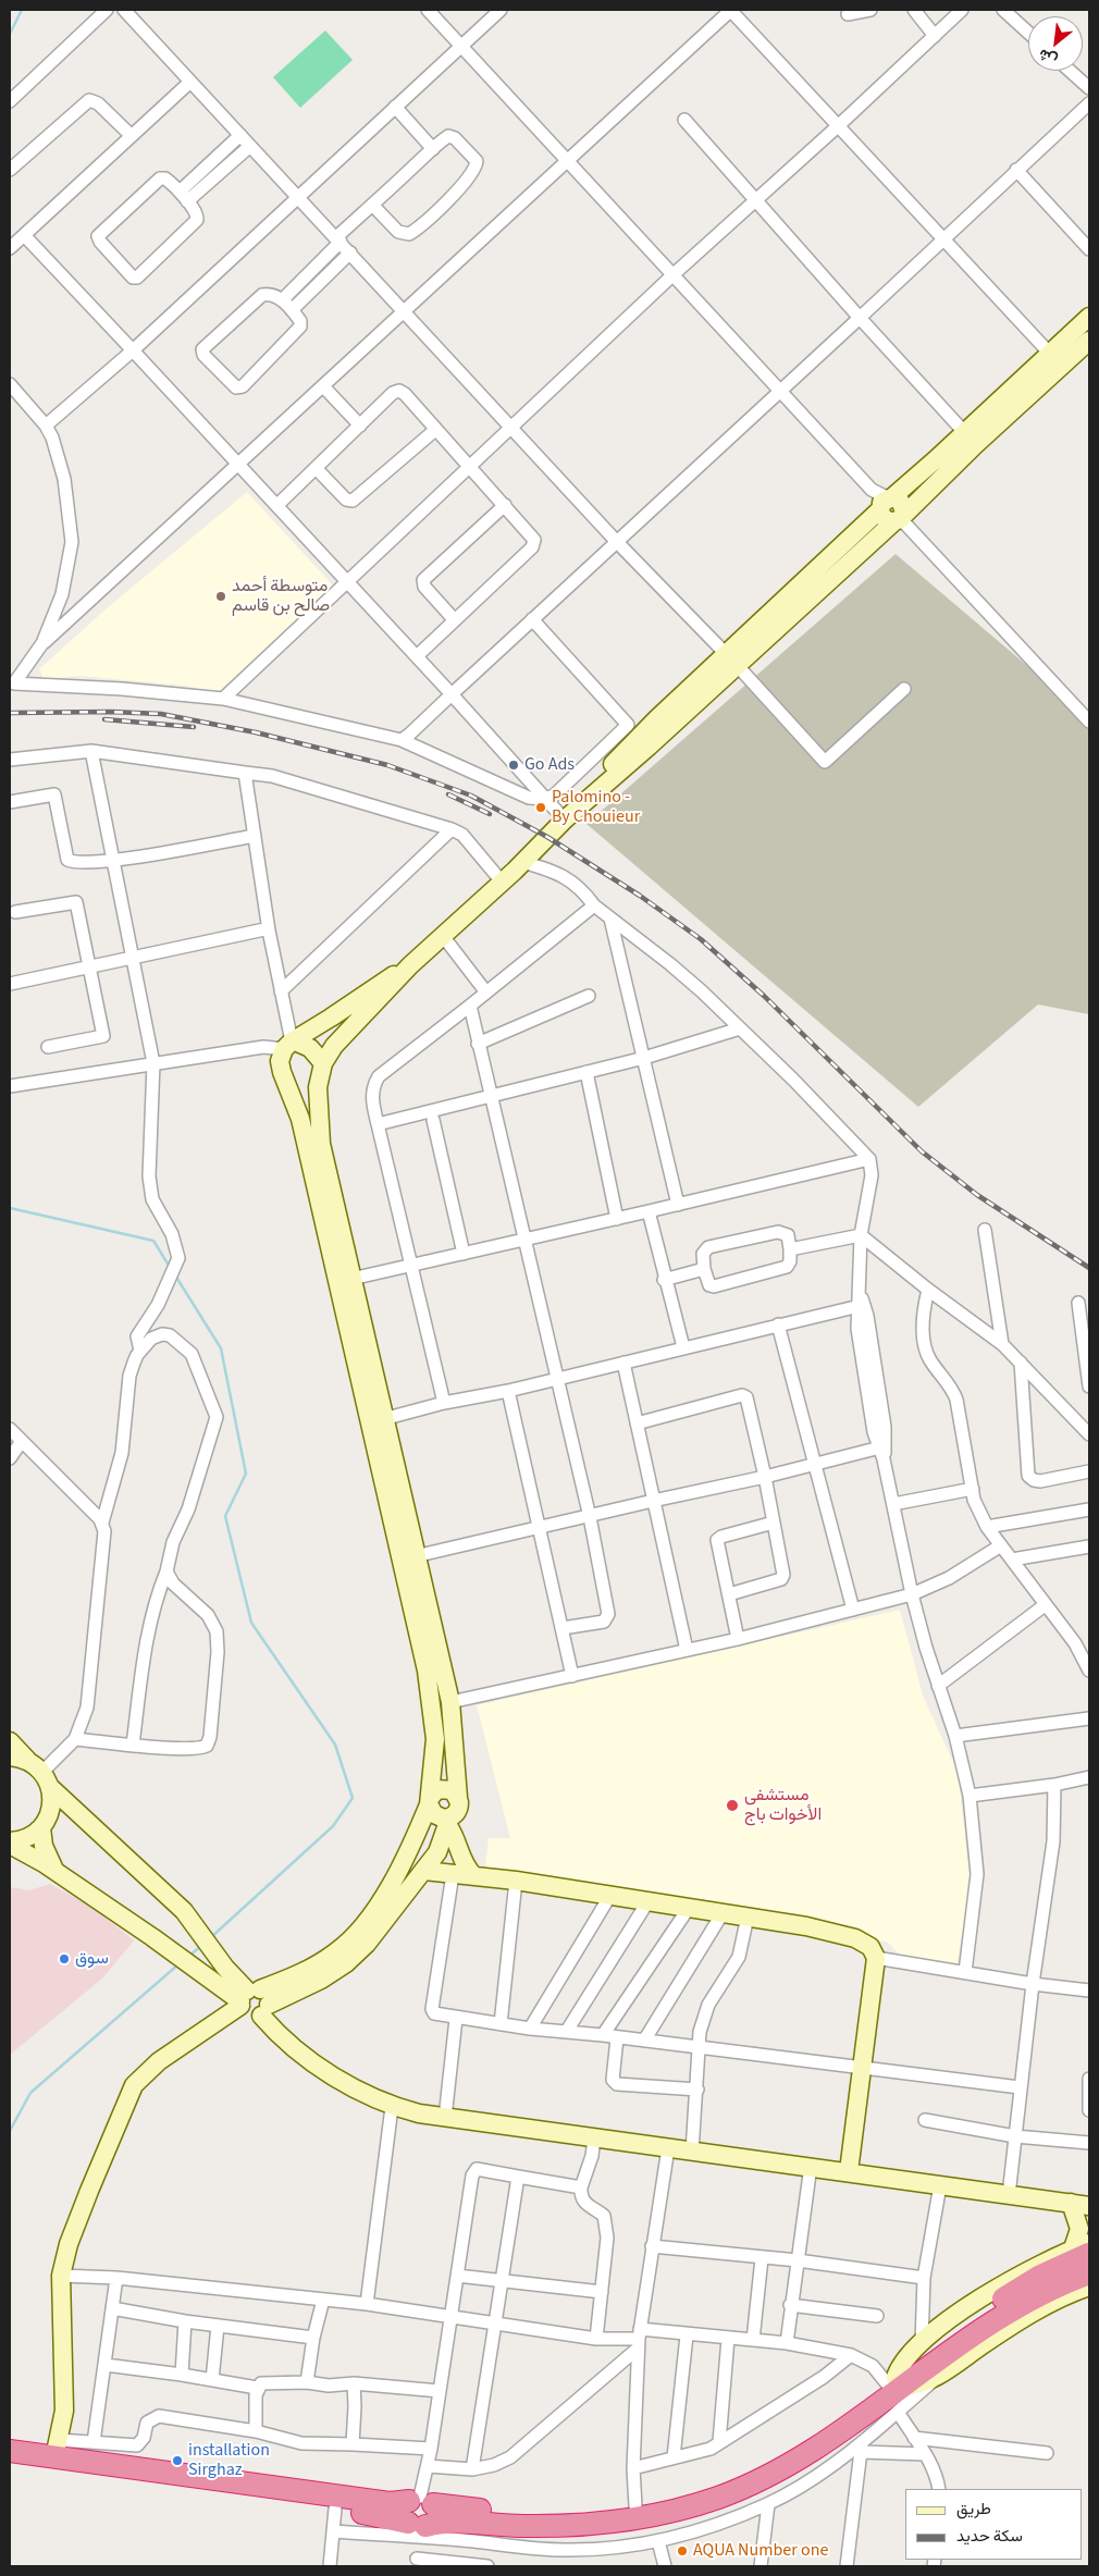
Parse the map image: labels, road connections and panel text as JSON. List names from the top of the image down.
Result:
{
  "places": [
    "متوسطة أحمد صالح بن قاسم",
    "Go Ads",
    "Palomino - By Chouieur",
    "مستشفى الأخوات باج",
    "سوق",
    "installation Sirghaz",
    "AQUA Number one"
  ],
  "legend": ["طريق", "سكة حديد"],
  "north": "bottom left"
}
